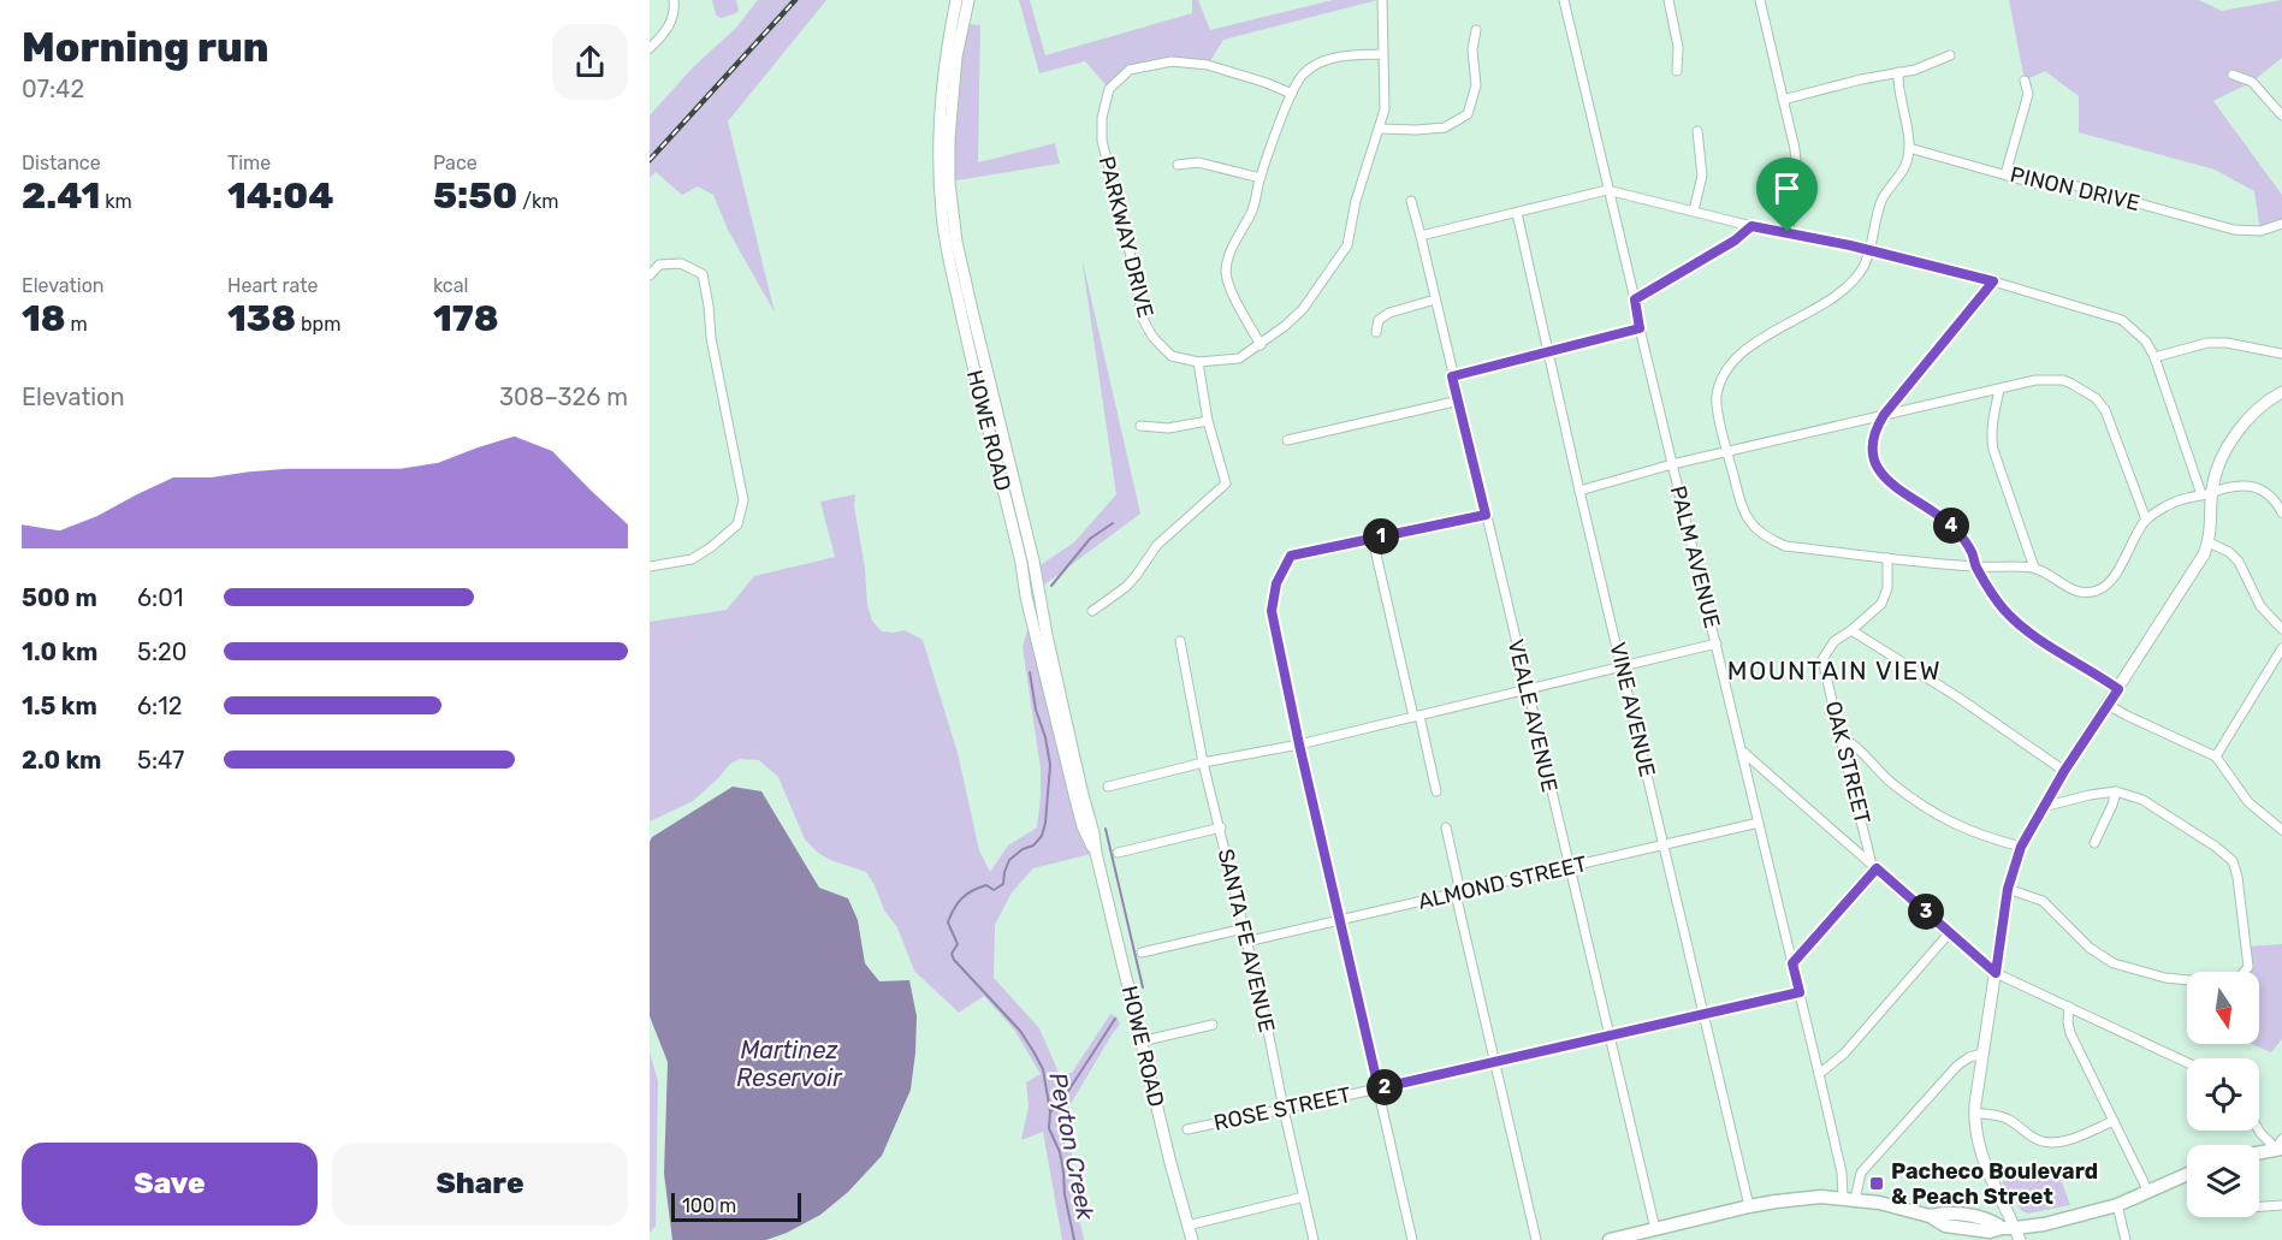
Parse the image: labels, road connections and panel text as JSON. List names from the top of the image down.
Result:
{
  "streets": {
    "street": [
      "PINON DRIVE",
      "PARKWAY DRIVE",
      "HOWE ROAD",
      "PALM AVENUE",
      "VINE AVENUE",
      "VEALE AVENUE",
      "OAK STREET",
      "ALMOND STREET",
      "SANTA FE AVENUE",
      "ROSE STREET"
    ]
  },
  "crossings": [
    ["PALM AVENUE", "ALMOND STREET"],
    ["PALM AVENUE", "ROSE STREET"],
    ["VINE AVENUE", "ALMOND STREET"],
    ["VINE AVENUE", "ROSE STREET"],
    ["VEALE AVENUE", "ALMOND STREET"],
    ["VEALE AVENUE", "ROSE STREET"],
    ["ALMOND STREET", "SANTA FE AVENUE"],
    ["SANTA FE AVENUE", "ROSE STREET"]
  ],
  "districts": ["MOUNTAIN VIEW"],
  "water": ["Martinez Reservoir", "Peyton Creek"],
  "places": {
    "transit": ["Pacheco Boulevard & Peach Street"]
  },
  "scale_bar": "100 m",
  "north": "bottom",
  "page": {
    "heading": ["Morning run", "07:42"],
    "stats": [
      ["Distance", "2.41 km"],
      ["Time", "14:04"],
      ["Pace", "5:50 /km"],
      ["Elevation", "18 m"],
      ["Heart rate", "138 bpm"],
      ["kcal", "178"]
    ],
    "chart": ["Elevation", "308–326 m"],
    "pins": [
      "4",
      "1",
      "3",
      "2"
    ],
    "list": [
      {
        "name": "500 m",
        "note": "6:01"
      },
      {
        "name": "1.0 km",
        "note": "5:20"
      },
      {
        "name": "1.5 km",
        "note": "6:12"
      },
      {
        "name": "2.0 km",
        "note": "5:47"
      }
    ],
    "buttons": ["Save", "Share"],
    "scale": "100 m"
  }
}
